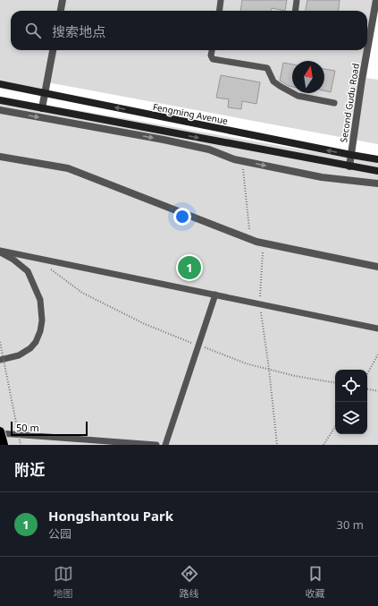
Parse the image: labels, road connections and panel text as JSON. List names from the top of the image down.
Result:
{
  "streets": {
    "main road": ["Fengming Avenue"],
    "street": ["Second Gudu Road"]
  },
  "crossings": [
    ["Second Gudu Road", "Fengming Avenue"]
  ],
  "scale_bar": "50 m",
  "north": "top",
  "page": {
    "search": "搜索地点",
    "pins": "1",
    "scale": "50 m",
    "heading": "附近",
    "list": [
      {
        "mark": "1",
        "name": "Hongshantou Park",
        "note": "公园",
        "value": "30 m"
      }
    ],
    "nav": ["地图", "路线", "收藏"]
  }
}
